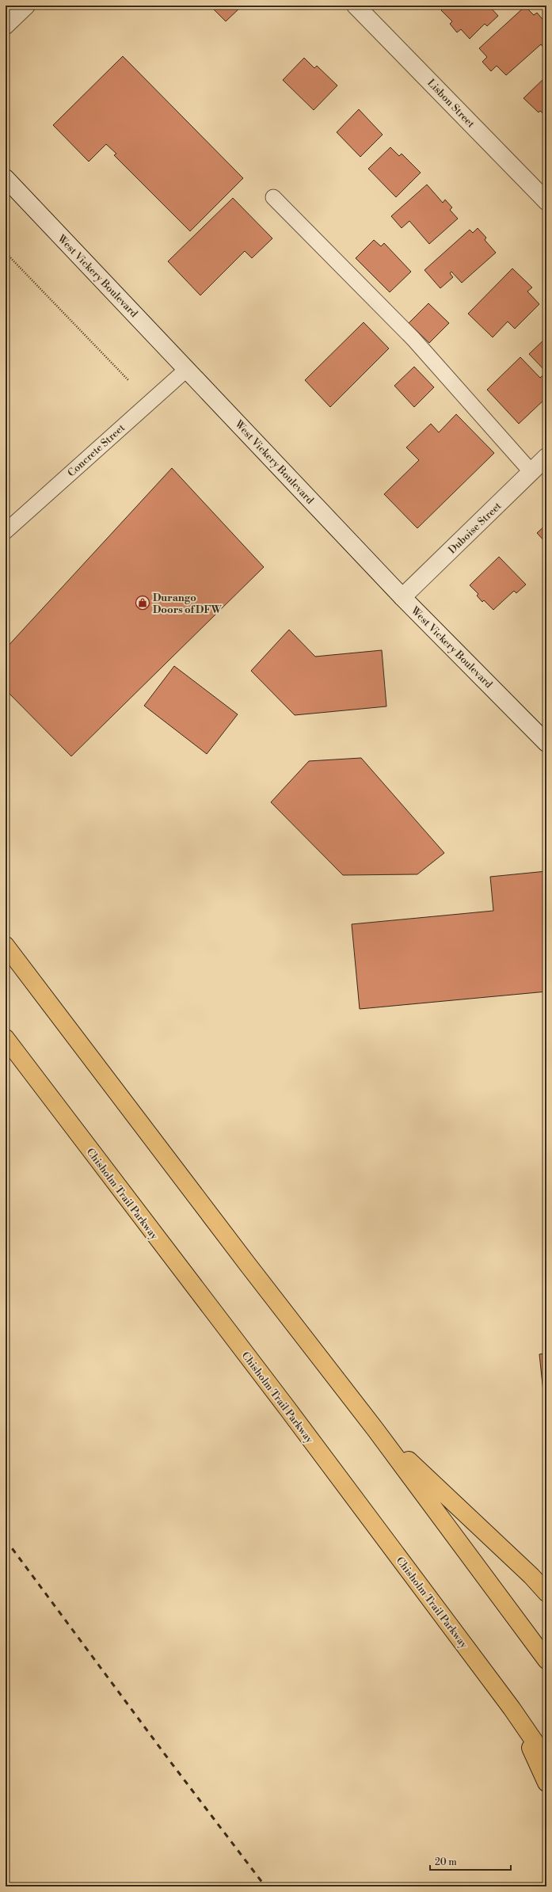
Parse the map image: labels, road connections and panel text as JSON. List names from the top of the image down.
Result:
{
  "streets": {
    "highway": ["Chisholm Trail Parkway"],
    "main road": ["Lisbon Street", "West Vickery Boulevard", "Duboise Street"],
    "lane": ["Concrete Street"]
  },
  "crossings": [
    ["West Vickery Boulevard", "Concrete Street"],
    ["West Vickery Boulevard", "Duboise Street"]
  ],
  "places": {
    "shop": ["Durango Doors of DFW"]
  },
  "scale_bar": "20 m"
}
